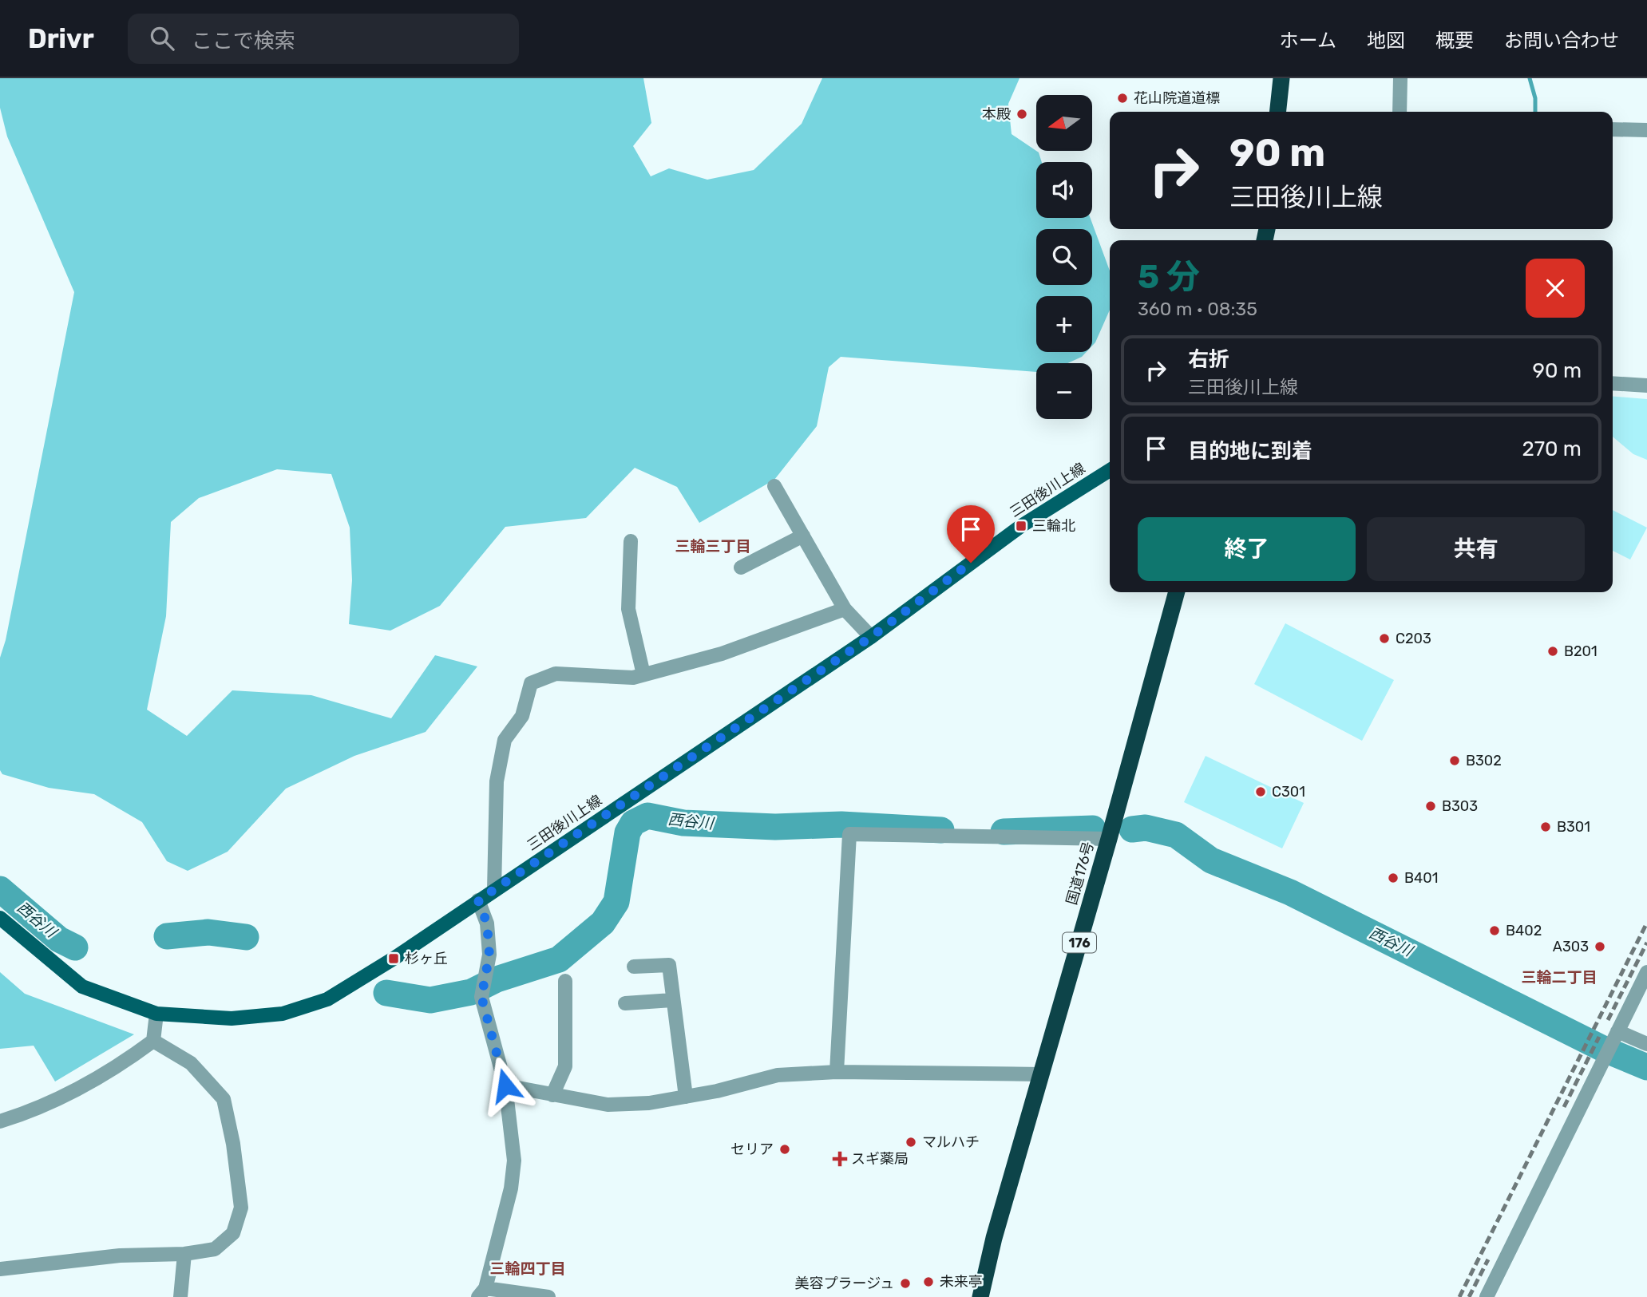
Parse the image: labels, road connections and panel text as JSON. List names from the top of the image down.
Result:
{
  "streets": {
    "highway": ["国道176号", "176"],
    "main road": ["三田後川上線"]
  },
  "districts": ["三輪三丁目", "三輪二丁目", "三輪四丁目"],
  "water": ["西谷川"],
  "places": {
    "other": [
      "花山院道道標",
      "本殿",
      "C203",
      "B201",
      "B302",
      "C301",
      "B303",
      "B301",
      "B401",
      "B402",
      "A303",
      "マルハチ",
      "セリア",
      "未来亭",
      "美容プラージュ"
    ],
    "transit": ["三輪北", "杉ヶ丘"],
    "health": ["スギ薬局"]
  },
  "north": "left",
  "page": {
    "header": "Drivr",
    "search": "ここで検索",
    "nav": [
      "ホーム",
      "地図",
      "概要",
      "お問い合わせ"
    ],
    "map_buttons": ["+", "−"],
    "turn": ["90 m", "三田後川上線"],
    "heading": ["5 分", "360 m · 08:35"],
    "list": [
      {
        "name": "右折",
        "note": "三田後川上線",
        "value": "90 m"
      },
      {
        "name": "目的地に到着",
        "value": "270 m"
      }
    ],
    "buttons": ["終了", "共有"]
  }
}
